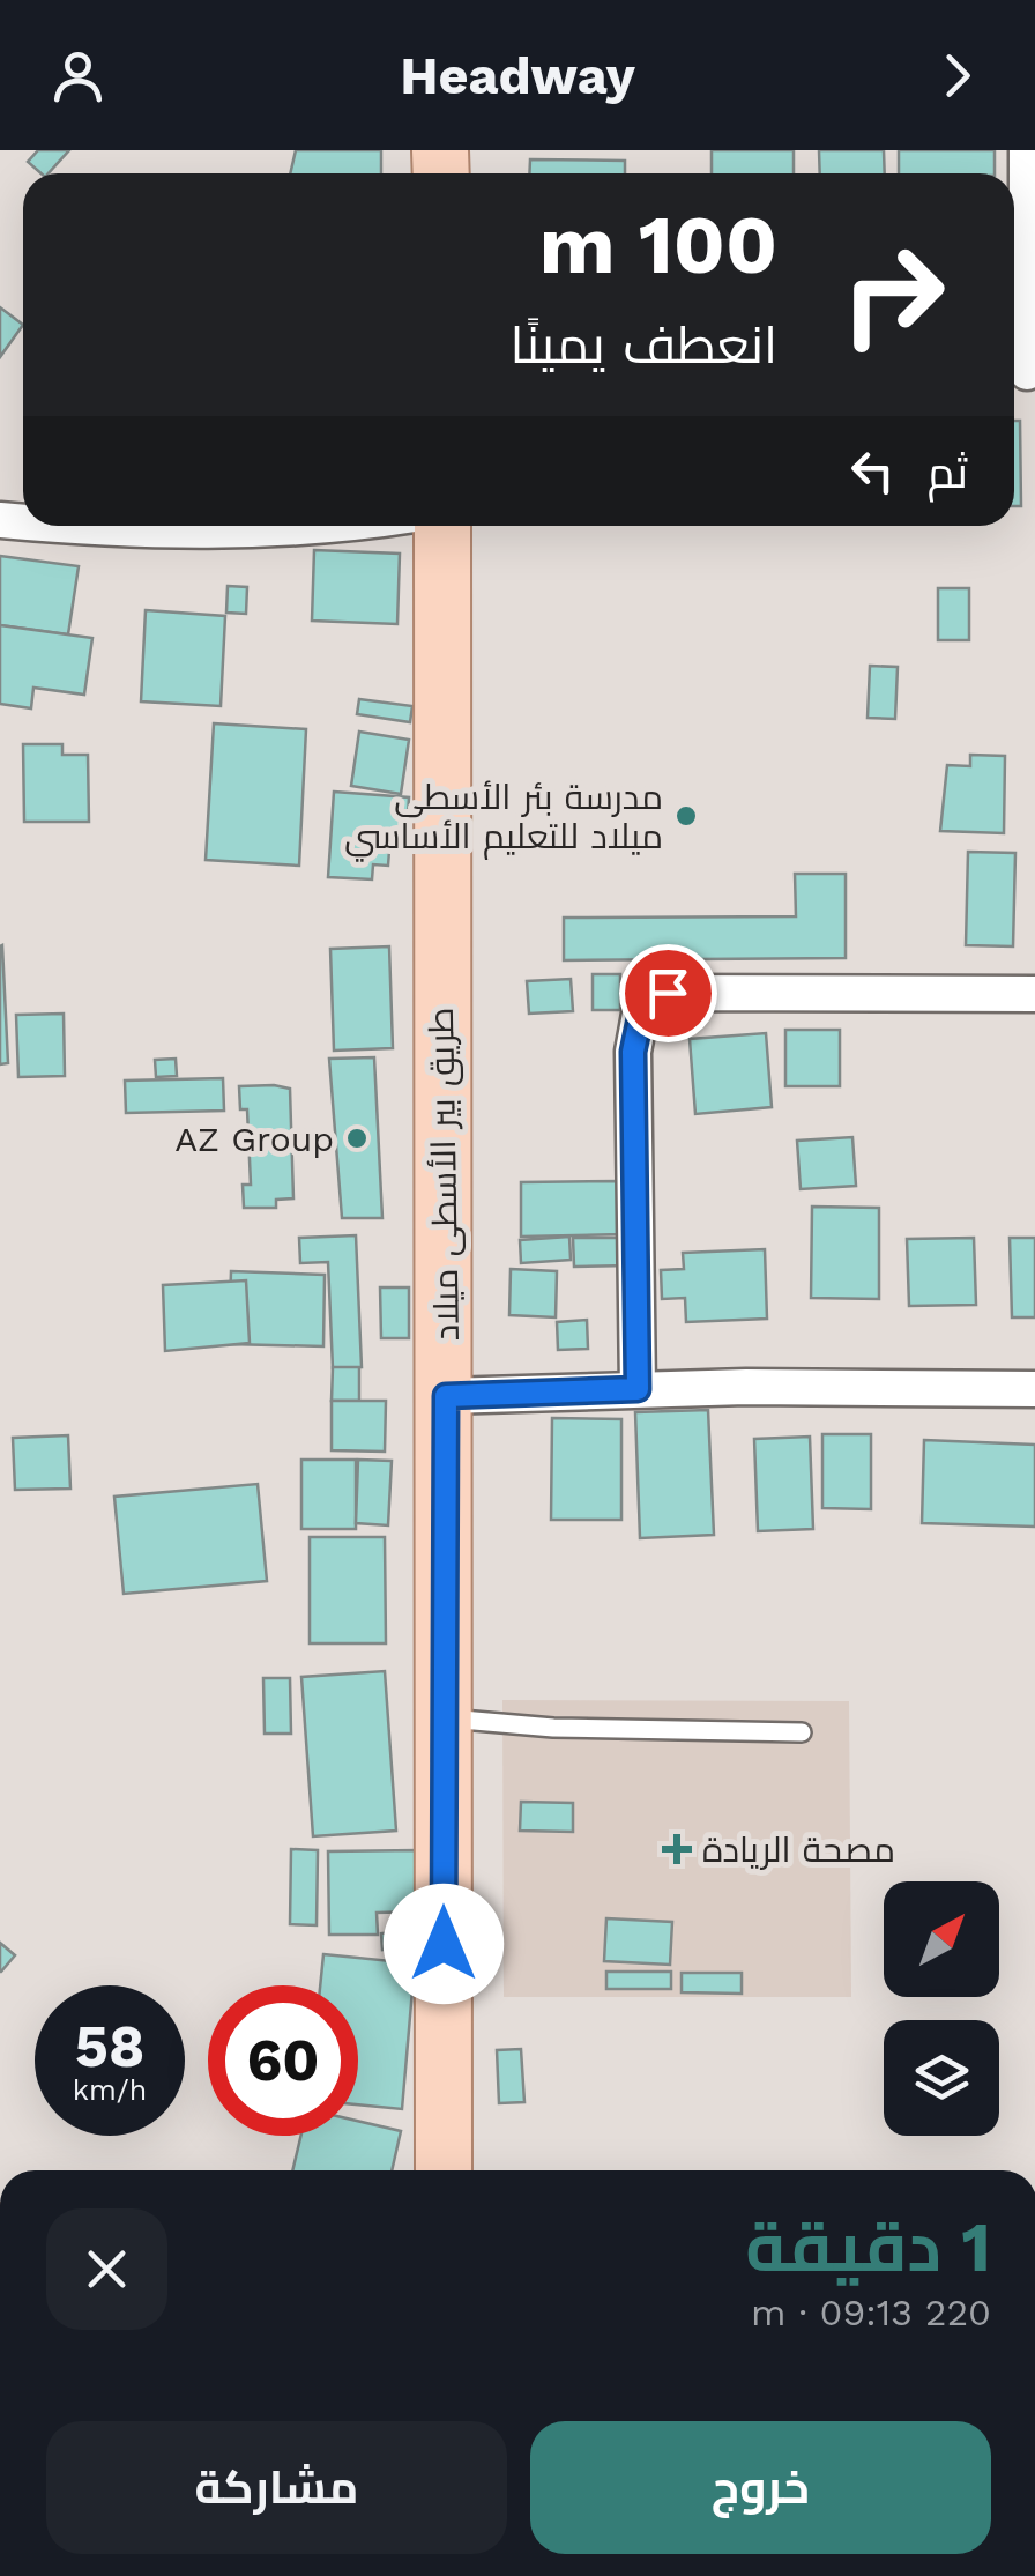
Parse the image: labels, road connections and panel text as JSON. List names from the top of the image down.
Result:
{
  "streets": {
    "main road": ["طريق بير الأسطى ميلاد"]
  },
  "places": {
    "other": ["مدرسة بئر الأسطى ميلاد للتعليم الأساسي", "AZ Group"],
    "health": ["مصحة الريادة"]
  },
  "north": "top right",
  "page": {
    "header": "Headway",
    "turn": ["100 m", "انعطف يمينًا"],
    "then": "ثم",
    "speed": "58 km/h",
    "limit": "60",
    "heading": ["1 دقيقة", "220 m · 09:13"],
    "buttons": ["خروج", "مشاركة"]
  }
}
